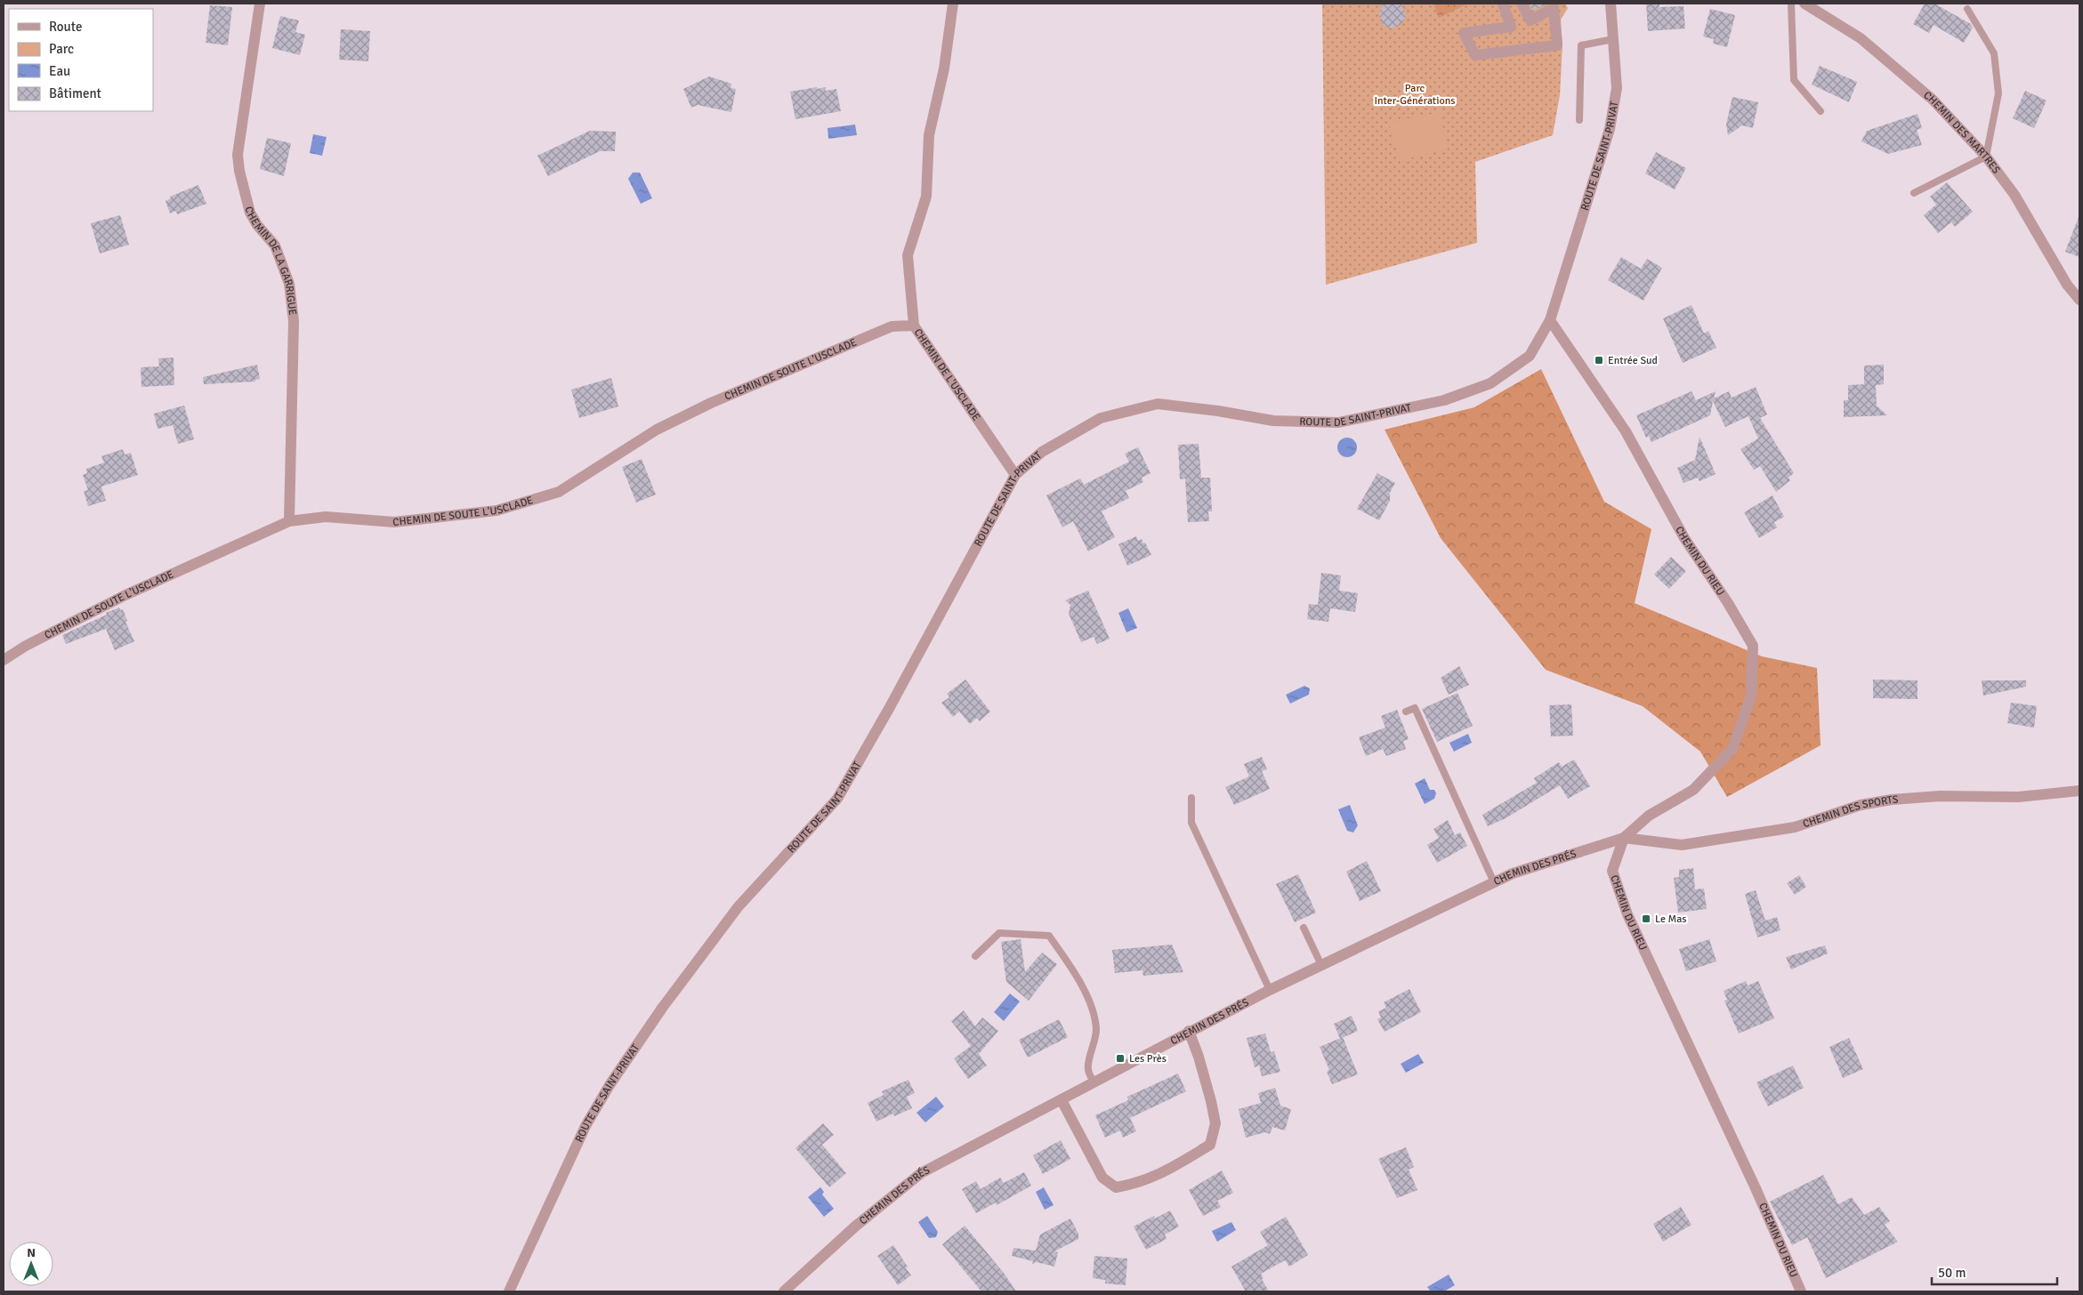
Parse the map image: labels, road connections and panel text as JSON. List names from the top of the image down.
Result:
{
  "streets": {
    "street": [
      "CHEMIN DES MARTRES",
      "ROUTE DE SAINT-PRIVAT",
      "CHEMIN DE LA GARRIGUE",
      "CHEMIN DE SOUTE L'USCLADE",
      "CHEMIN DE L'USCLADE",
      "CHEMIN DU RIEU",
      "CHEMIN DES SPORTS",
      "CHEMIN DES PRÉS"
    ]
  },
  "crossings": [
    ["ROUTE DE SAINT-PRIVAT", "CHEMIN DE L'USCLADE"],
    ["ROUTE DE SAINT-PRIVAT", "CHEMIN DU RIEU"],
    ["CHEMIN DE LA GARRIGUE", "CHEMIN DE SOUTE L'USCLADE"],
    ["CHEMIN DE SOUTE L'USCLADE", "CHEMIN DE L'USCLADE"],
    ["CHEMIN DU RIEU", "CHEMIN DES SPORTS"],
    ["CHEMIN DU RIEU", "CHEMIN DES PRÉS"],
    ["CHEMIN DES SPORTS", "CHEMIN DES PRÉS"]
  ],
  "parks": ["Parc Inter-Générations"],
  "places": {
    "transit": ["Entrée Sud", "Le Mas", "Les Près"]
  },
  "legend": [
    "Route",
    "Parc",
    "Eau",
    "Bâtiment"
  ],
  "scale_bar": "50 m",
  "north": "top"
}
